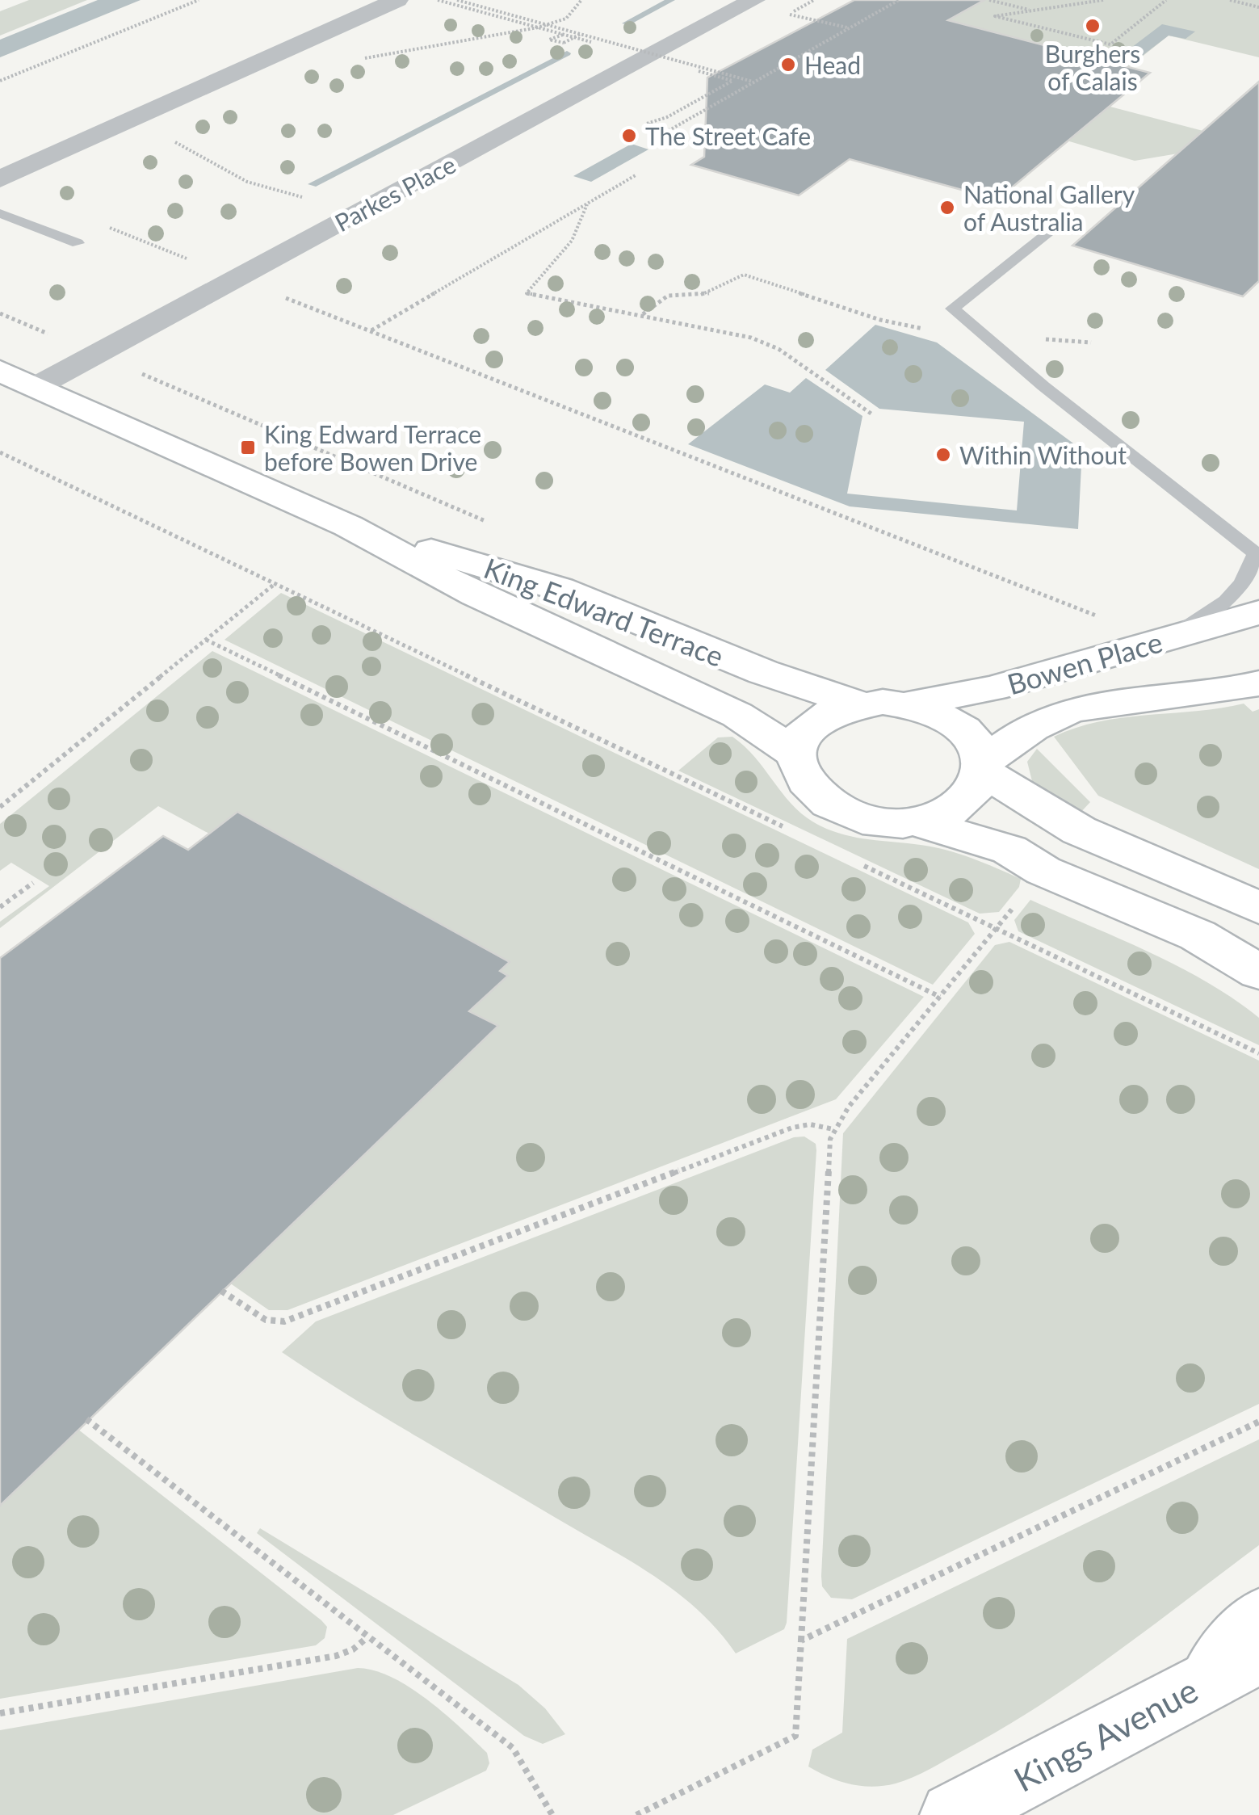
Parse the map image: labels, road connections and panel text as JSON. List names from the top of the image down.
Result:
{
  "streets": {
    "main road": ["King Edward Terrace", "Bowen Place", "Kings Avenue"],
    "street": ["Parkes Place"]
  },
  "crossings": [
    ["Parkes Place", "King Edward Terrace"],
    ["King Edward Terrace", "Bowen Place"]
  ],
  "places": {
    "other": [
      "Burghers of Calais",
      "Head",
      "The Street Cafe",
      "National Gallery of Australia",
      "Within Without"
    ],
    "transit": ["King Edward Terrace before Bowen Drive"]
  }
}
